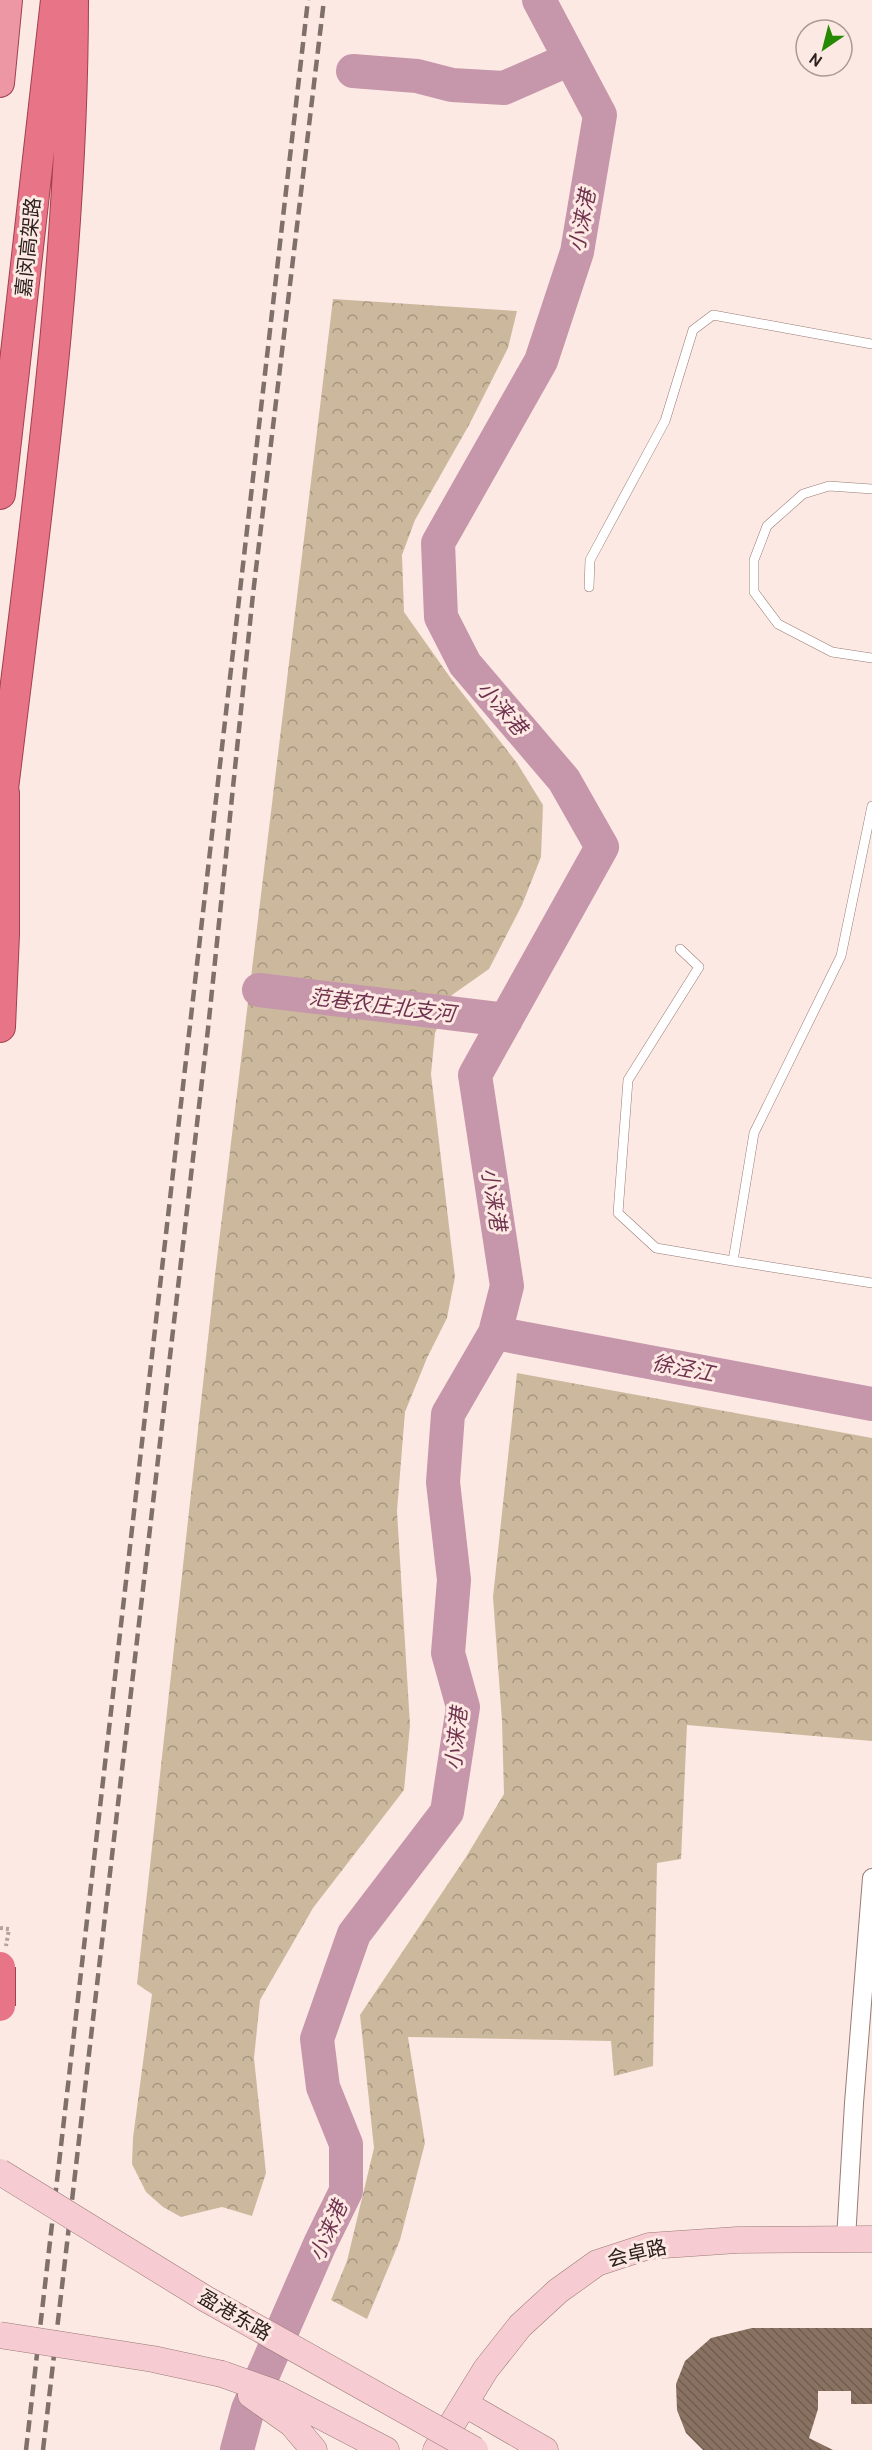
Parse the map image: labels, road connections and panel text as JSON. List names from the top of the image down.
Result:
{
  "streets": {
    "highway": ["嘉闵高架路"],
    "main road": ["会卓路", "盈港东路"]
  },
  "water": ["小涞港", "范巷农庄北支河", "徐泾江"],
  "north": "bottom left"
}
